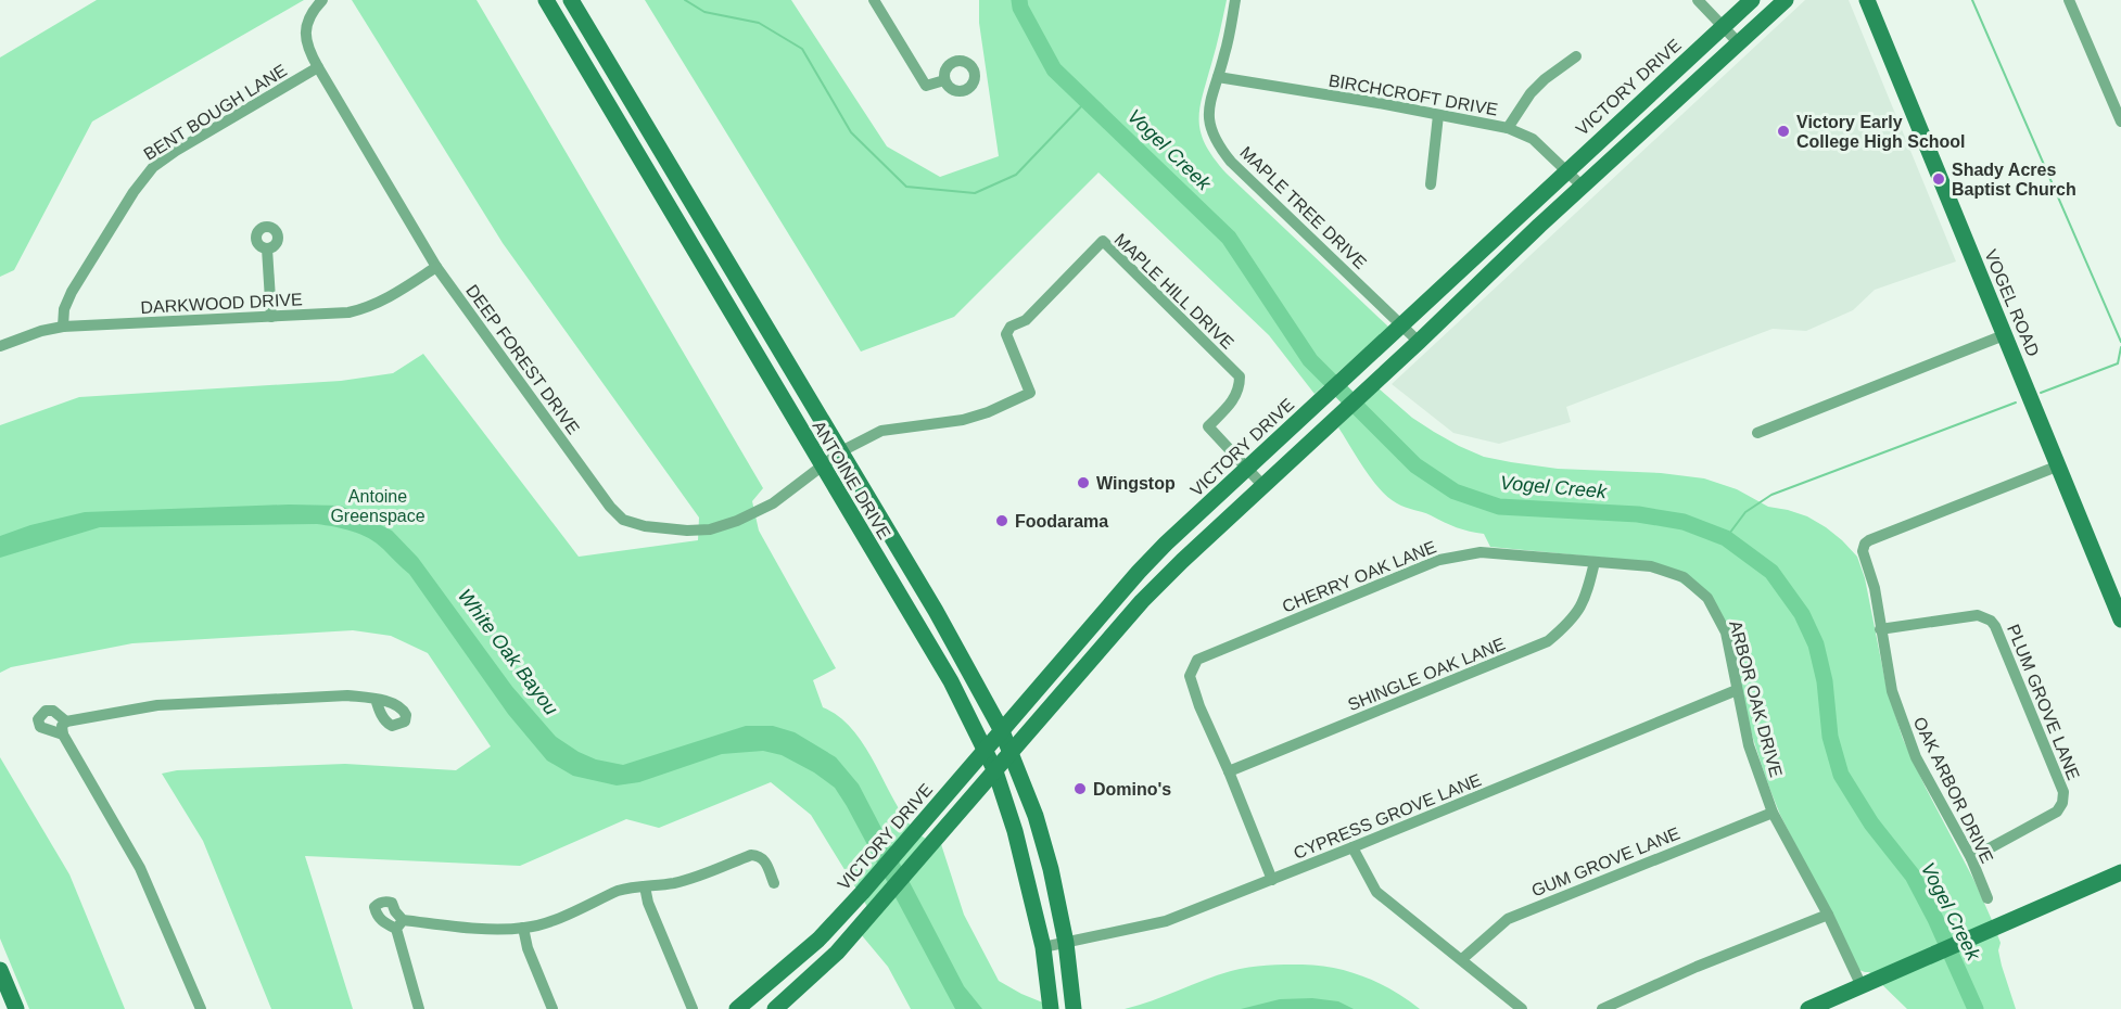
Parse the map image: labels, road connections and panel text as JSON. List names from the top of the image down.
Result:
{
  "streets": {
    "main road": ["VICTORY DRIVE", "VOGEL ROAD", "ANTOINE DRIVE"],
    "street": [
      "BIRCHCROFT DRIVE",
      "BENT BOUGH LANE",
      "MAPLE TREE DRIVE",
      "MAPLE HILL DRIVE",
      "DARKWOOD DRIVE",
      "DEEP FOREST DRIVE",
      "CHERRY OAK LANE",
      "SHINGLE OAK LANE",
      "ARBOR OAK DRIVE",
      "PLUM GROVE LANE",
      "OAK ARBOR DRIVE",
      "CYPRESS GROVE LANE",
      "GUM GROVE LANE"
    ]
  },
  "crossings": [
    ["VICTORY DRIVE", "BIRCHCROFT DRIVE"],
    ["VICTORY DRIVE", "MAPLE TREE DRIVE"],
    ["VICTORY DRIVE", "MAPLE HILL DRIVE"],
    ["VICTORY DRIVE", "ANTOINE DRIVE"],
    ["BIRCHCROFT DRIVE", "MAPLE TREE DRIVE"],
    ["BENT BOUGH LANE", "DARKWOOD DRIVE"],
    ["BENT BOUGH LANE", "DEEP FOREST DRIVE"],
    ["MAPLE HILL DRIVE", "DEEP FOREST DRIVE"],
    ["MAPLE HILL DRIVE", "ANTOINE DRIVE"],
    ["DARKWOOD DRIVE", "DEEP FOREST DRIVE"],
    ["VOGEL ROAD", "OAK ARBOR DRIVE"],
    ["DEEP FOREST DRIVE", "ANTOINE DRIVE"],
    ["ANTOINE DRIVE", "CYPRESS GROVE LANE"],
    ["CHERRY OAK LANE", "SHINGLE OAK LANE"],
    ["CHERRY OAK LANE", "ARBOR OAK DRIVE"],
    ["SHINGLE OAK LANE", "ARBOR OAK DRIVE"],
    ["ARBOR OAK DRIVE", "CYPRESS GROVE LANE"],
    ["ARBOR OAK DRIVE", "GUM GROVE LANE"],
    ["PLUM GROVE LANE", "OAK ARBOR DRIVE"]
  ],
  "water": ["Vogel Creek", "White Oak Bayou"],
  "parks": ["Antoine Greenspace"],
  "places": [
    "Victory Early College High School",
    "Shady Acres Baptist Church",
    "Wingstop",
    "Foodarama",
    "Domino's"
  ]
}
